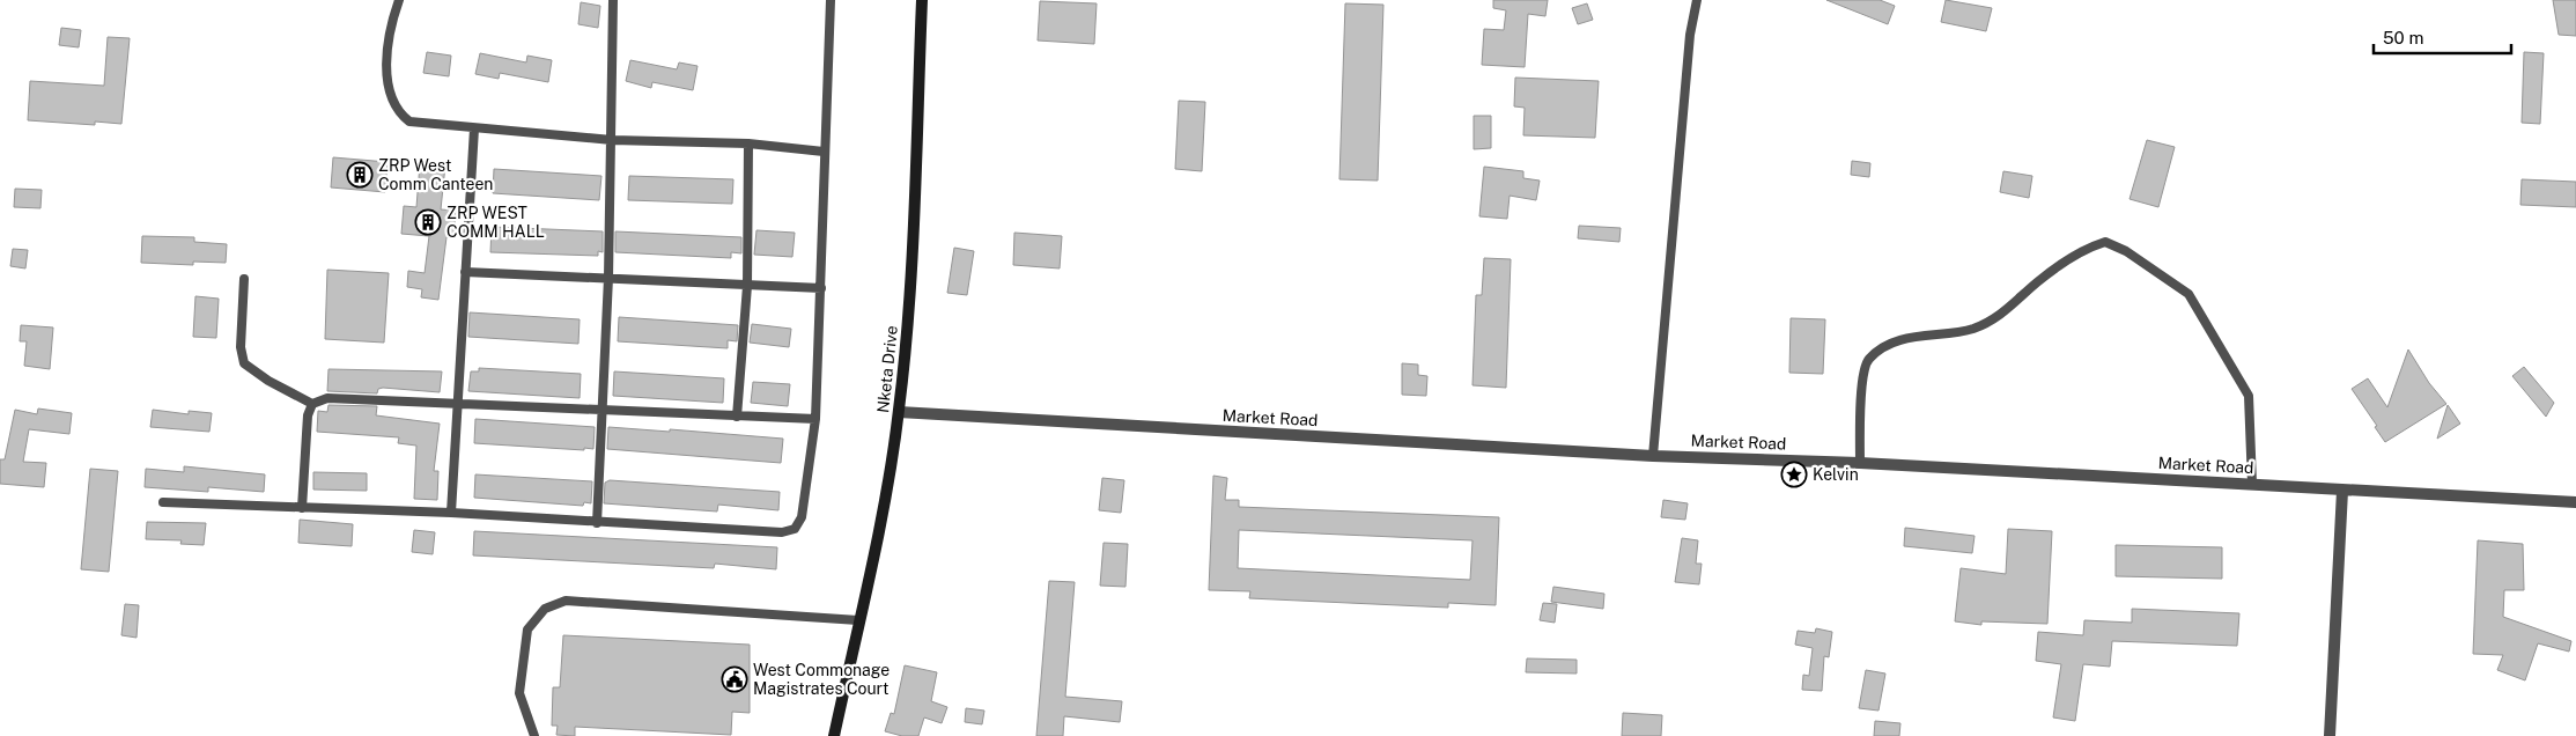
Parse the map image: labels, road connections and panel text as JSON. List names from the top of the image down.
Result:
{
  "streets": {
    "street": ["Nketa Drive", "Market Road"]
  },
  "crossings": [
    ["Nketa Drive", "Market Road"]
  ],
  "places": {
    "building": ["ZRP West Comm Canteen", "ZRP WEST COMM HALL"],
    "place": ["Kelvin"],
    "public building": ["West Commonage Magistrates Court"]
  },
  "scale_bar": "50 m"
}
